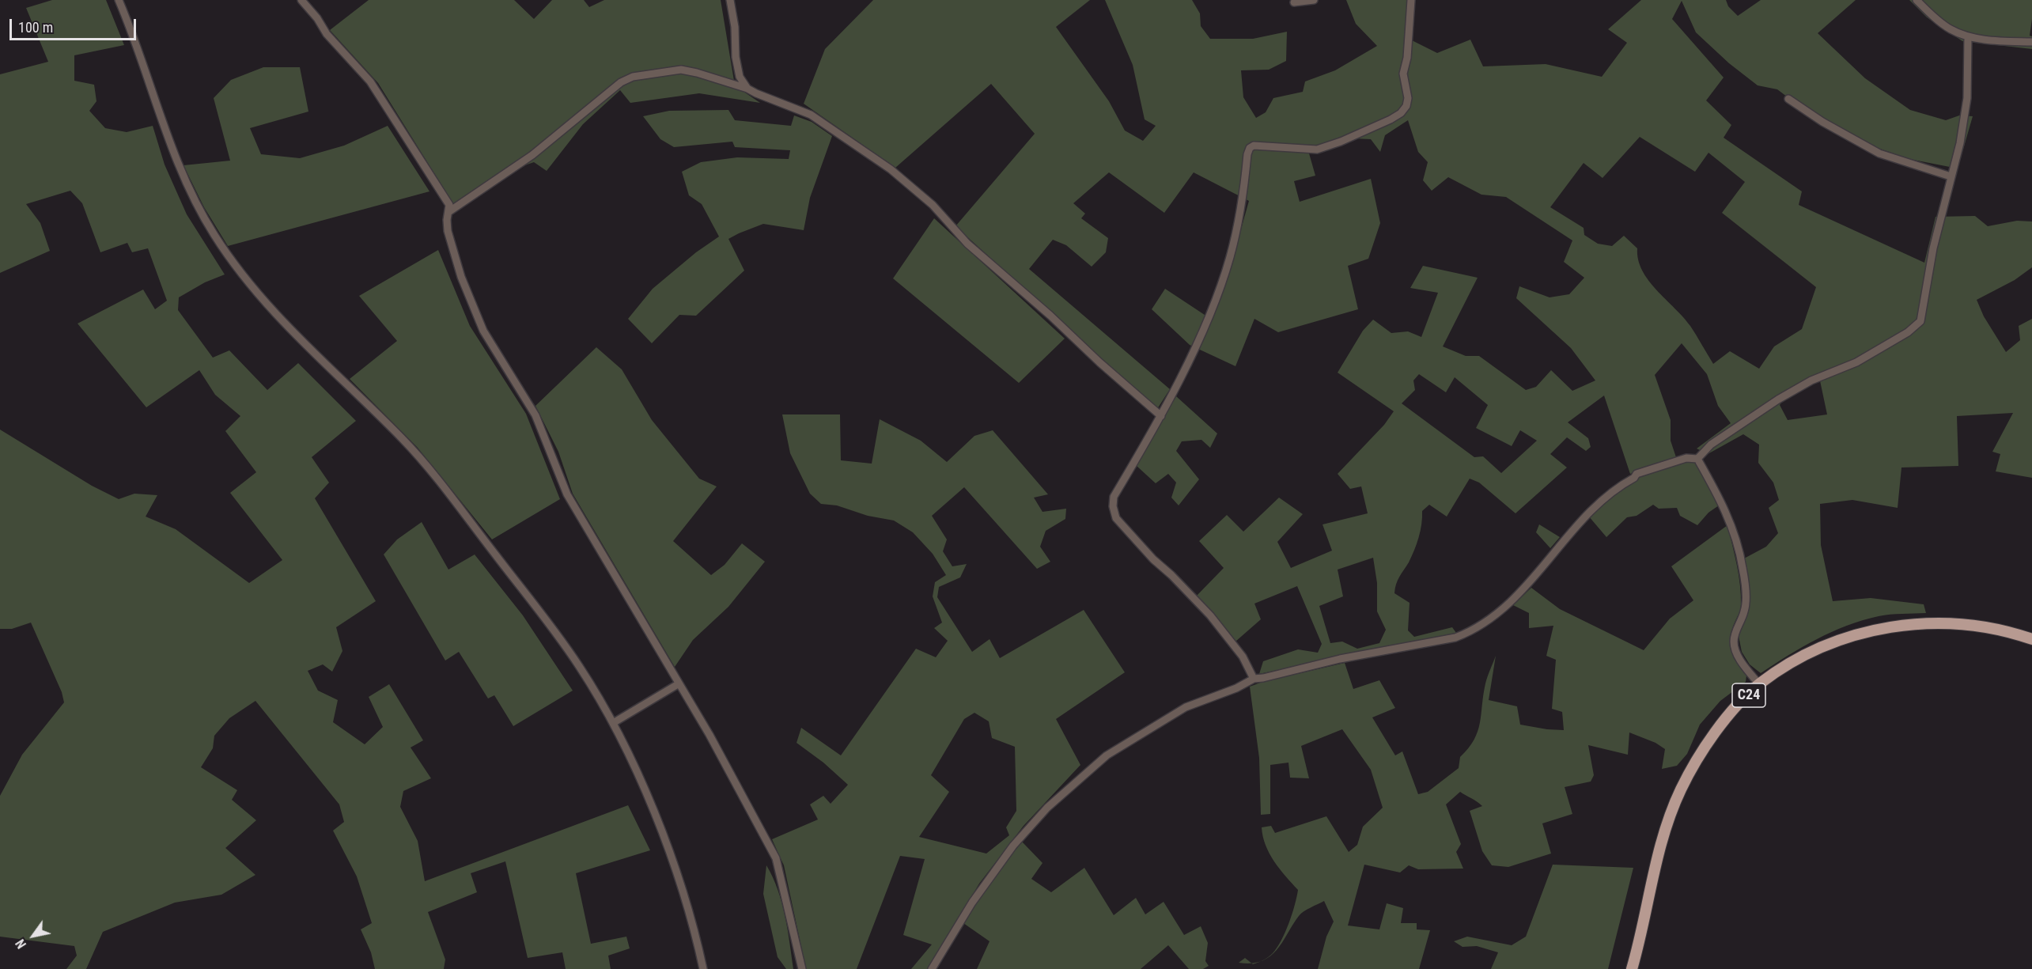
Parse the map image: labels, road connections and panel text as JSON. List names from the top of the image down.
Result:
{
  "streets": {
    "main road": ["C24"]
  },
  "scale_bar": "100 m",
  "north": "bottom left"
}
